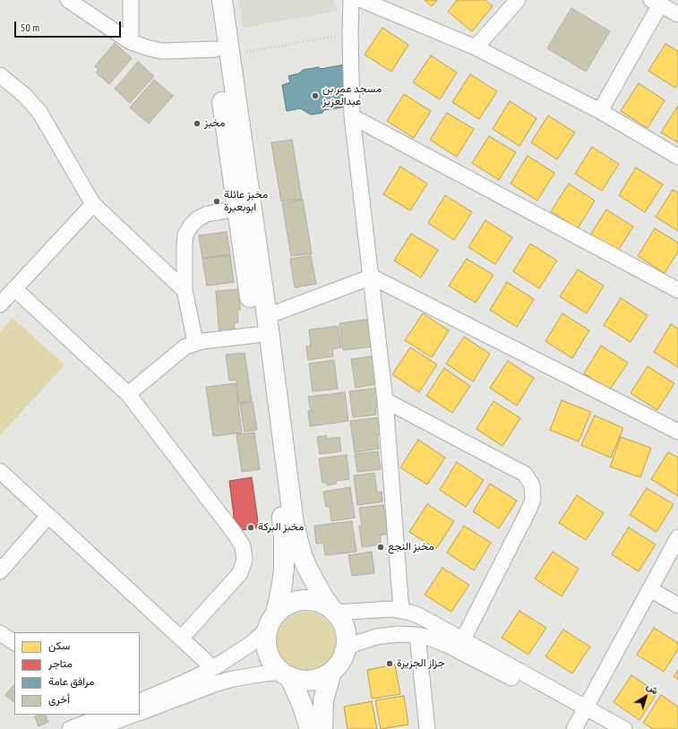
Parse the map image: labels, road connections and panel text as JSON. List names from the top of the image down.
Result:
{
  "places": [
    "مسجد عمر بن عبدالعزيز",
    "مخبز",
    "مخبز عائلة ابوبعيرة",
    "مخبز البركة",
    "مخبز النجع",
    "جزاز الجزيرة"
  ],
  "legend": [
    "سكن",
    "متاجر",
    "مرافق عامة",
    "أخرى"
  ],
  "scale_bar": "50 m",
  "north": "top right"
}
